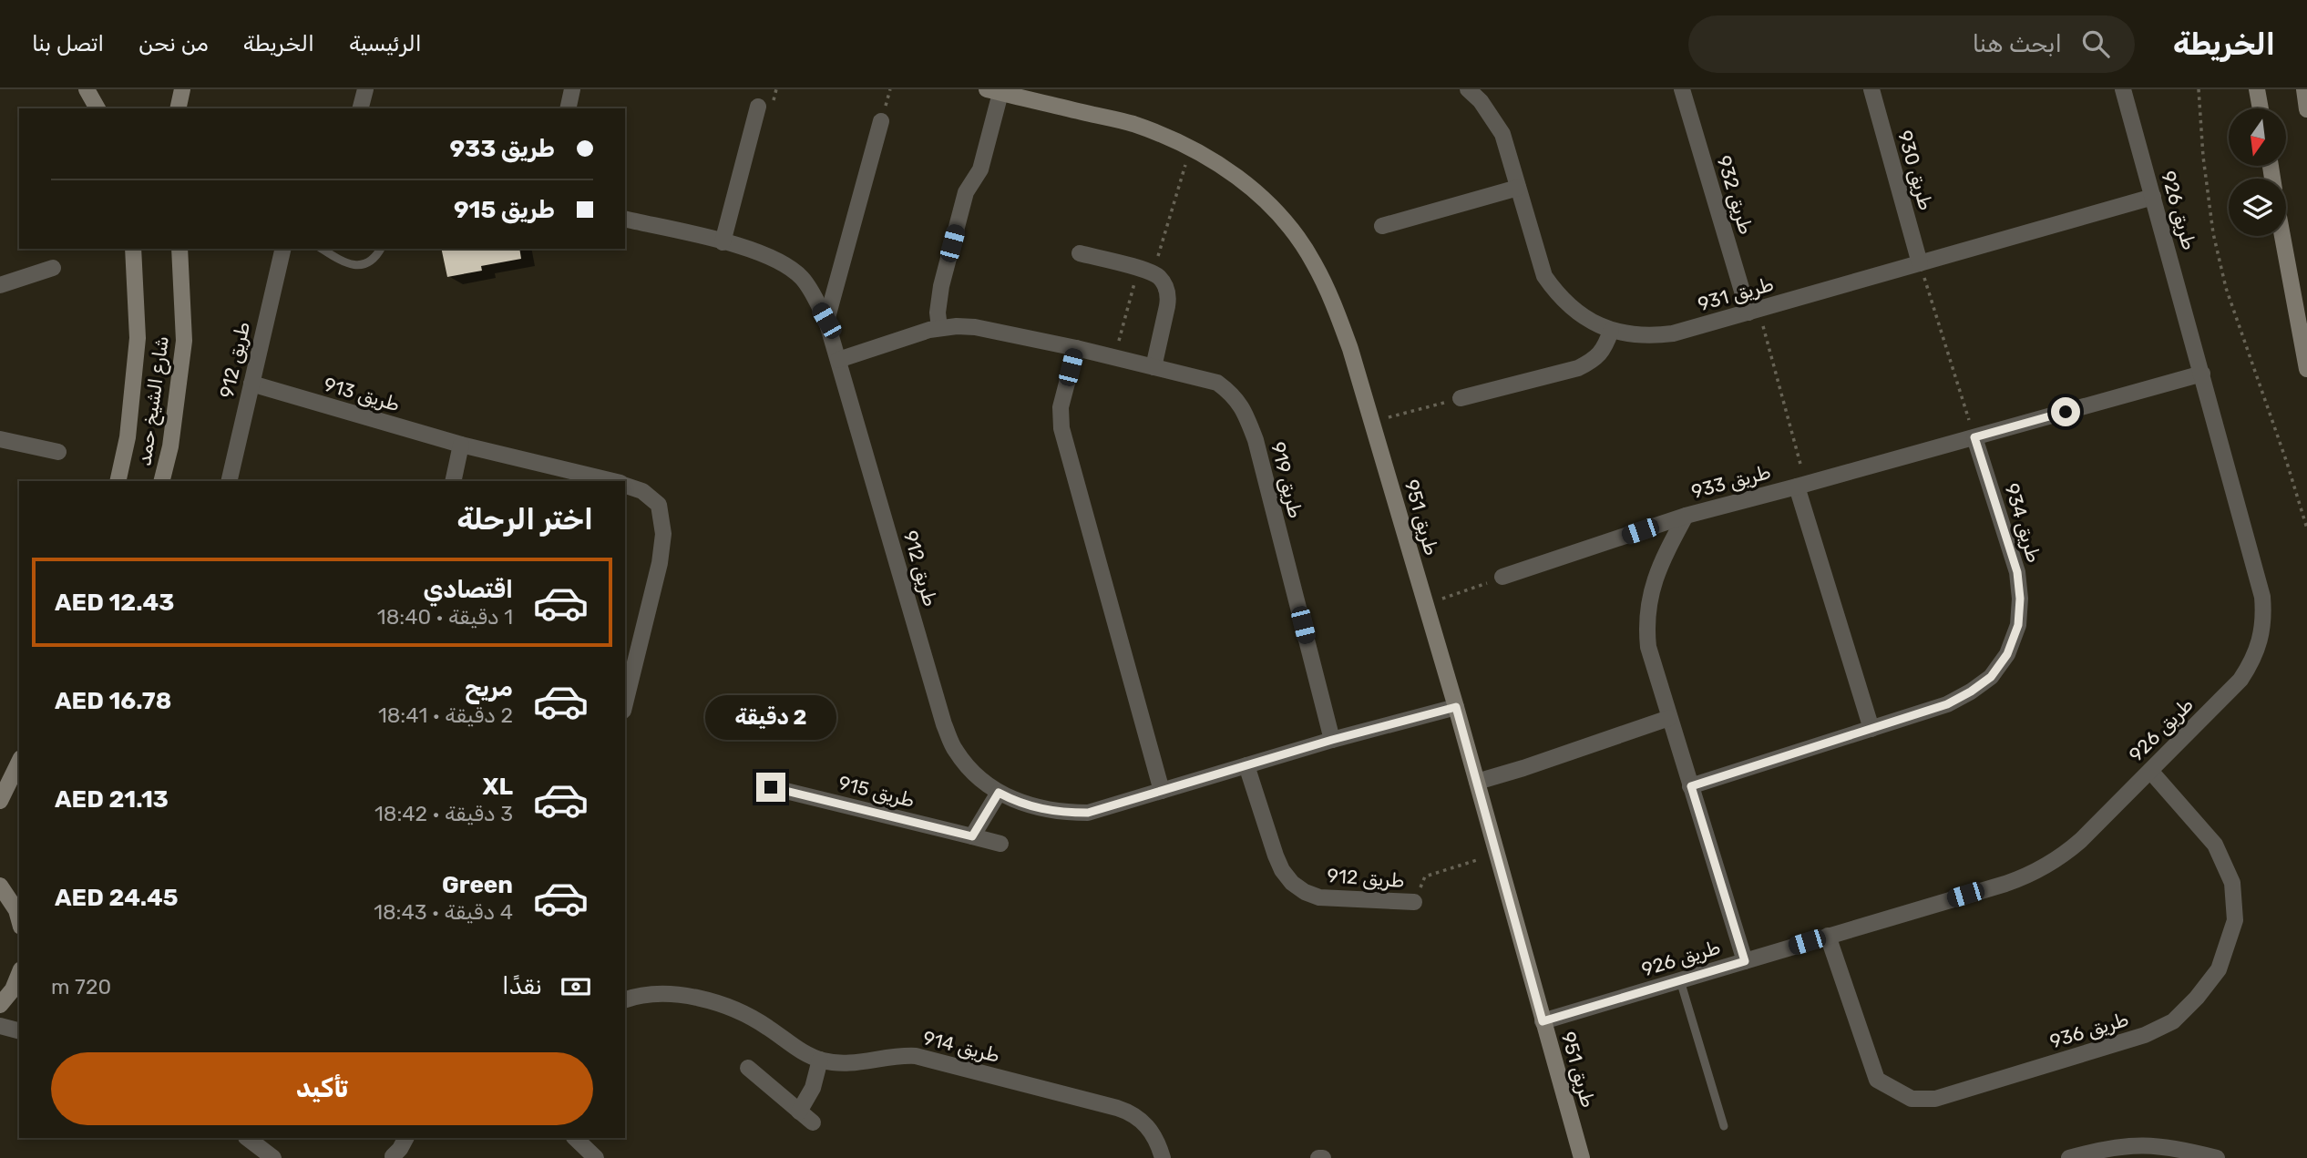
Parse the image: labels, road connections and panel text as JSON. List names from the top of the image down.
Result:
{
  "streets": {
    "street": [
      "طريق 930",
      "طريق 932",
      "طريق 926",
      "طريق 931",
      "طريق 912",
      "طريق 913",
      "شارع الشيخ حمد",
      "طريق 919",
      "طريق 933",
      "طريق 951",
      "طريق 934",
      "طريق 915",
      "طريق 936",
      "طريق 914"
    ]
  },
  "crossings": [
    ["طريق 930", "طريق 931"],
    ["طريق 932", "طريق 931"],
    ["طريق 926", "طريق 931"],
    ["طريق 926", "طريق 933"],
    ["طريق 926", "طريق 951"],
    ["طريق 926", "طريق 936"],
    ["طريق 912", "طريق 913"],
    ["طريق 912", "طريق 919"],
    ["طريق 912", "طريق 951"],
    ["طريق 933", "طريق 934"]
  ],
  "north": "bottom",
  "page": {
    "header": "الخريطة",
    "search": "ابحث هنا",
    "nav": [
      "الرئيسية",
      "الخريطة",
      "من نحن",
      "اتصل بنا"
    ],
    "banner": ["طريق 933", "طريق 915"],
    "heading": "اختر الرحلة",
    "list": [
      {
        "name": "اقتصادي",
        "note": "1 دقيقة · 18:40",
        "value": "AED 12.43"
      },
      {
        "name": "مريح",
        "note": "2 دقيقة · 18:41",
        "value": "AED 16.78"
      },
      {
        "name": "XL",
        "note": "3 دقيقة · 18:42",
        "value": "AED 21.13"
      },
      {
        "name": "Green",
        "note": "4 دقيقة · 18:43",
        "value": "AED 24.45"
      }
    ],
    "bubble": "2 دقيقة",
    "pay": ["نقدًا", "720 m"],
    "buttons": "تأكيد"
  }
}
